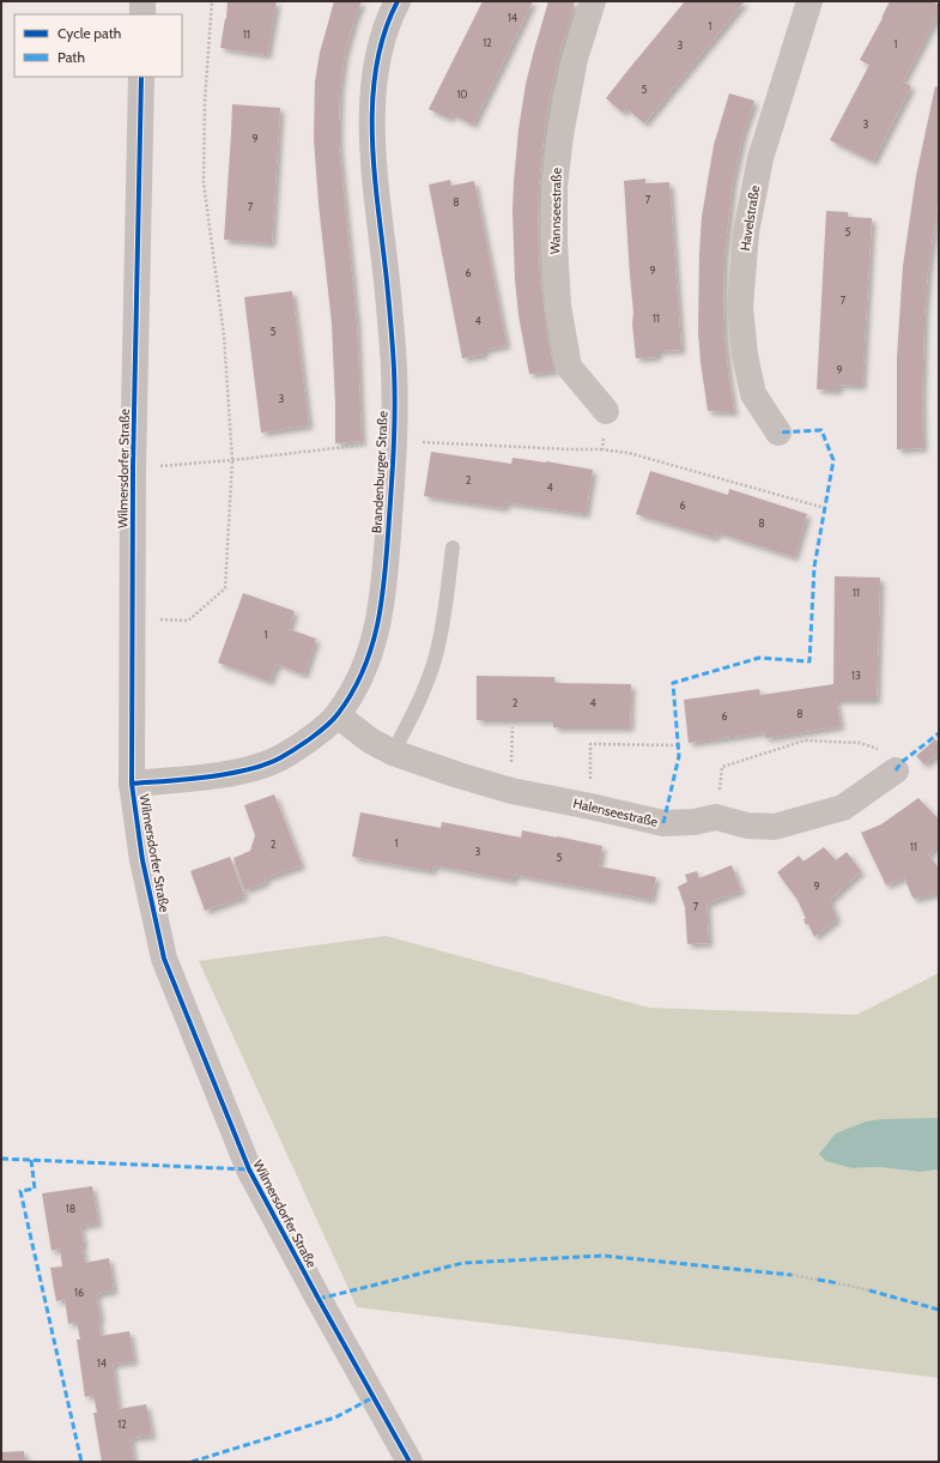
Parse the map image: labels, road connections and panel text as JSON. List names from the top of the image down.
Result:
{
  "streets": {
    "street": [
      "Wannseestraße",
      "Havelstraße",
      "Wilmersdorfer Straße",
      "Brandenburger Straße",
      "Halenseestraße"
    ]
  },
  "crossings": [
    ["Wilmersdorfer Straße", "Brandenburger Straße"],
    ["Brandenburger Straße", "Halenseestraße"]
  ],
  "house_numbers": [
    "14",
    "1",
    "11",
    "12",
    "1",
    "3",
    "5",
    "10",
    "3",
    "9",
    "7",
    "8",
    "7",
    "5",
    "9",
    "6",
    "7",
    "11",
    "4",
    "5",
    "9",
    "3",
    "2",
    "4",
    "6",
    "8",
    "11",
    "1",
    "13",
    "2",
    "4",
    "8",
    "6",
    "1",
    "2",
    "11",
    "3",
    "5",
    "9",
    "7",
    "18",
    "16",
    "14",
    "12"
  ],
  "legend": ["Cycle path", "Path"]
}
